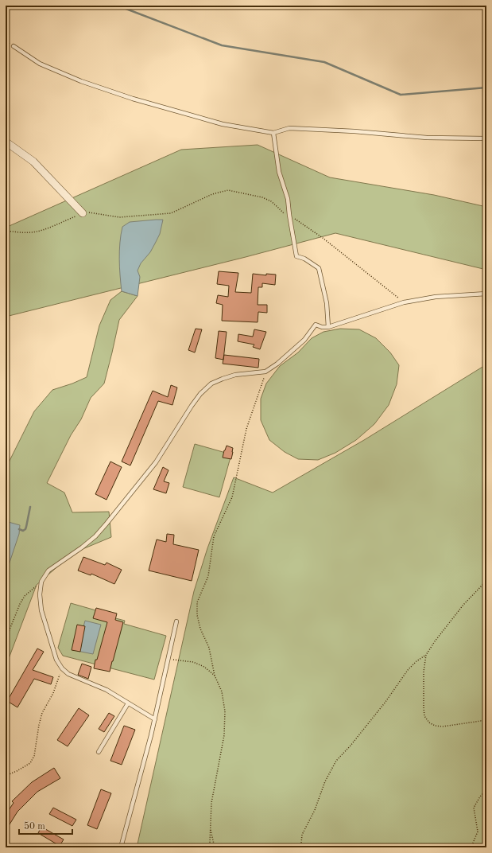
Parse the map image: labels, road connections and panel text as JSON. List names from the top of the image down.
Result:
{
  "scale_bar": "50 m"
}
